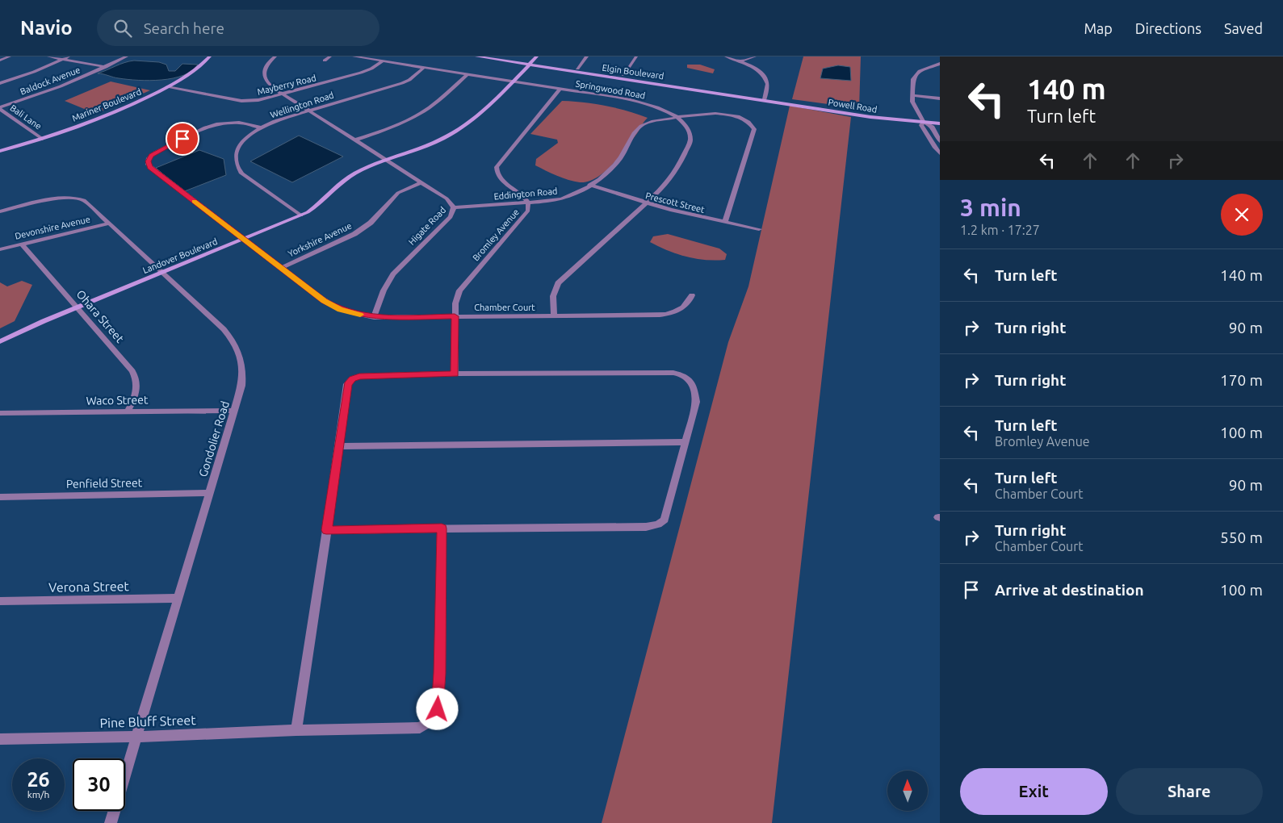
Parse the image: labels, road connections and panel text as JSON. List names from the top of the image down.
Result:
{
  "streets": {
    "main road": [
      "Elgin Boulevard",
      "Mariner Boulevard",
      "Powell Road",
      "Landover Boulevard"
    ],
    "street": [
      "Baldock Avenue",
      "Mayberry Road",
      "Springwood Road",
      "Wellington Road",
      "Bali Lane",
      "Eddington Road",
      "Prescott Street",
      "Higate Road",
      "Devonshire Avenue",
      "Bromley Avenue",
      "Yorkshire Avenue",
      "Chamber Court",
      "Ohara Street",
      "Waco Street",
      "Gondolier Road",
      "Penfield Street",
      "Verona Street",
      "Pine Bluff Street"
    ]
  },
  "crossings": [
    ["Elgin Boulevard", "Powell Road"],
    ["Elgin Boulevard", "Landover Boulevard"],
    ["Baldock Avenue", "Bali Lane"],
    ["Mayberry Road", "Springwood Road"],
    ["Mayberry Road", "Mariner Boulevard"],
    ["Springwood Road", "Wellington Road"],
    ["Springwood Road", "Eddington Road"],
    ["Springwood Road", "Prescott Street"],
    ["Springwood Road", "Bromley Avenue"],
    ["Springwood Road", "Landover Boulevard"],
    ["Springwood Road", "Chamber Court"],
    ["Mariner Boulevard", "Bali Lane"],
    ["Wellington Road", "Higate Road"],
    ["Wellington Road", "Landover Boulevard"],
    ["Wellington Road", "Chamber Court"],
    ["Eddington Road", "Prescott Street"],
    ["Eddington Road", "Higate Road"],
    ["Eddington Road", "Bromley Avenue"],
    ["Higate Road", "Yorkshire Avenue"],
    ["Higate Road", "Landover Boulevard"],
    ["Higate Road", "Chamber Court"],
    ["Devonshire Avenue", "Ohara Street"],
    ["Devonshire Avenue", "Gondolier Road"],
    ["Bromley Avenue", "Chamber Court"],
    ["Yorkshire Avenue", "Chamber Court"],
    ["Landover Boulevard", "Chamber Court"],
    ["Landover Boulevard", "Ohara Street"],
    ["Landover Boulevard", "Gondolier Road"],
    ["Ohara Street", "Waco Street"],
    ["Waco Street", "Gondolier Road"],
    ["Gondolier Road", "Penfield Street"],
    ["Gondolier Road", "Verona Street"],
    ["Gondolier Road", "Pine Bluff Street"]
  ],
  "north": "top",
  "page": {
    "header": "Navio",
    "search": "Search here",
    "nav": ["Map", "Directions", "Saved"],
    "turn": ["140 m", "Turn left"],
    "heading": ["3 min", "1.2 km · 17:27"],
    "list": [
      {
        "name": "Turn left",
        "value": "140 m"
      },
      {
        "name": "Turn right",
        "value": "90 m"
      },
      {
        "name": "Turn right",
        "value": "170 m"
      },
      {
        "name": "Turn left",
        "note": "Bromley Avenue",
        "value": "100 m"
      },
      {
        "name": "Turn left",
        "note": "Chamber Court",
        "value": "90 m"
      },
      {
        "name": "Turn right",
        "note": "Chamber Court",
        "value": "550 m"
      },
      {
        "name": "Arrive at destination",
        "value": "100 m"
      }
    ],
    "speed": "26 km/h",
    "limit": "30",
    "buttons": ["Exit", "Share"]
  }
}
